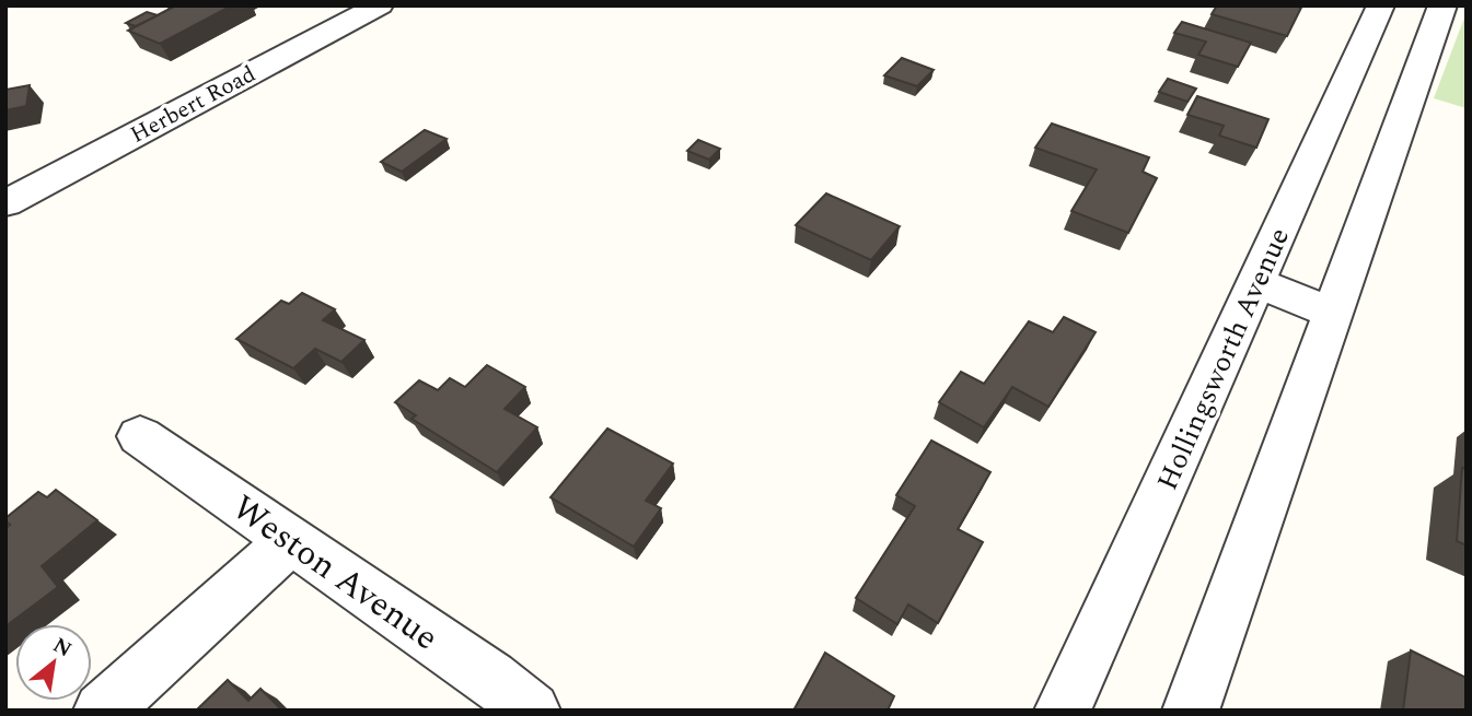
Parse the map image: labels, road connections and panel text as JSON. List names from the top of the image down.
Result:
{
  "streets": {
    "street": ["Herbert Road", "Hollingsworth Avenue", "Weston Avenue"]
  },
  "north": "top right"
}
